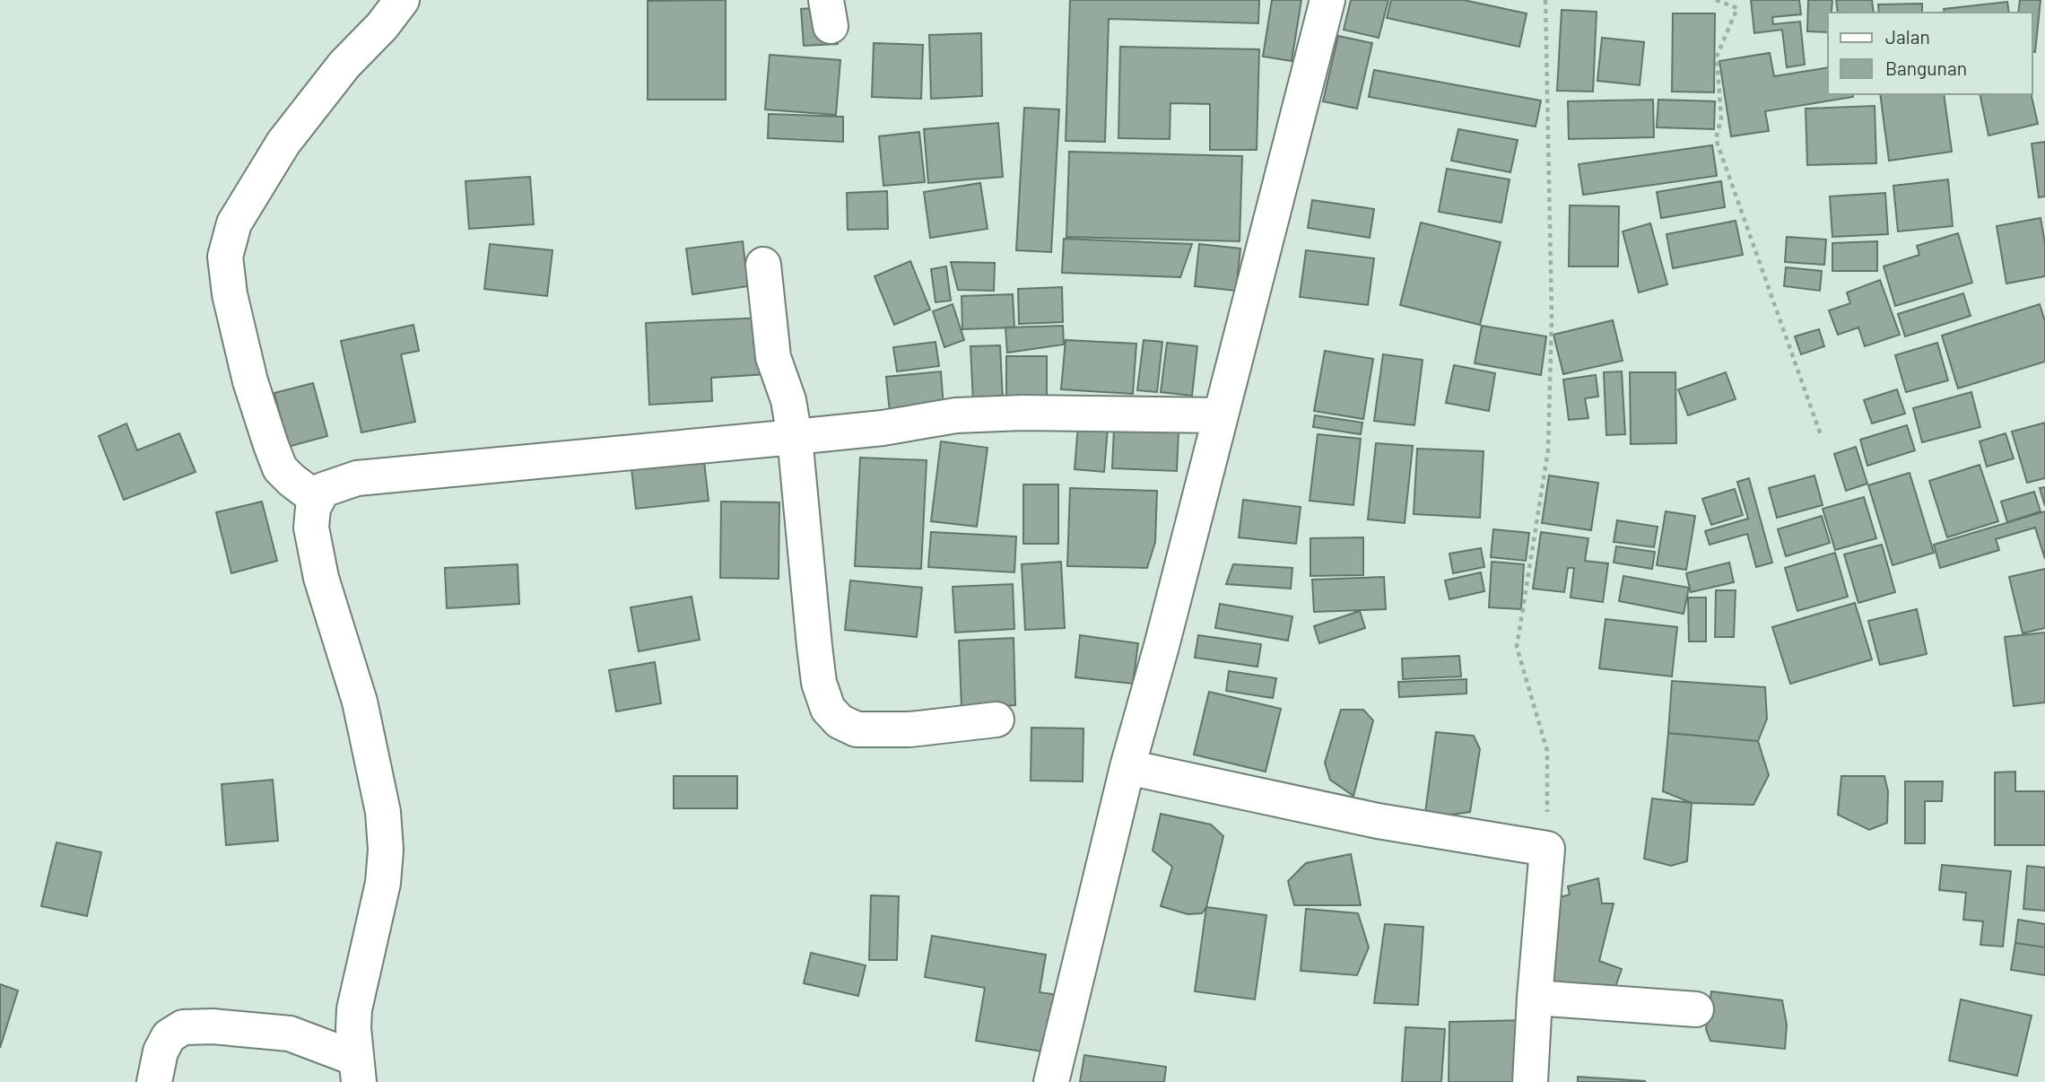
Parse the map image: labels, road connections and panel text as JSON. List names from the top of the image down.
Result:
{
  "legend": ["Jalan", "Bangunan"]
}
